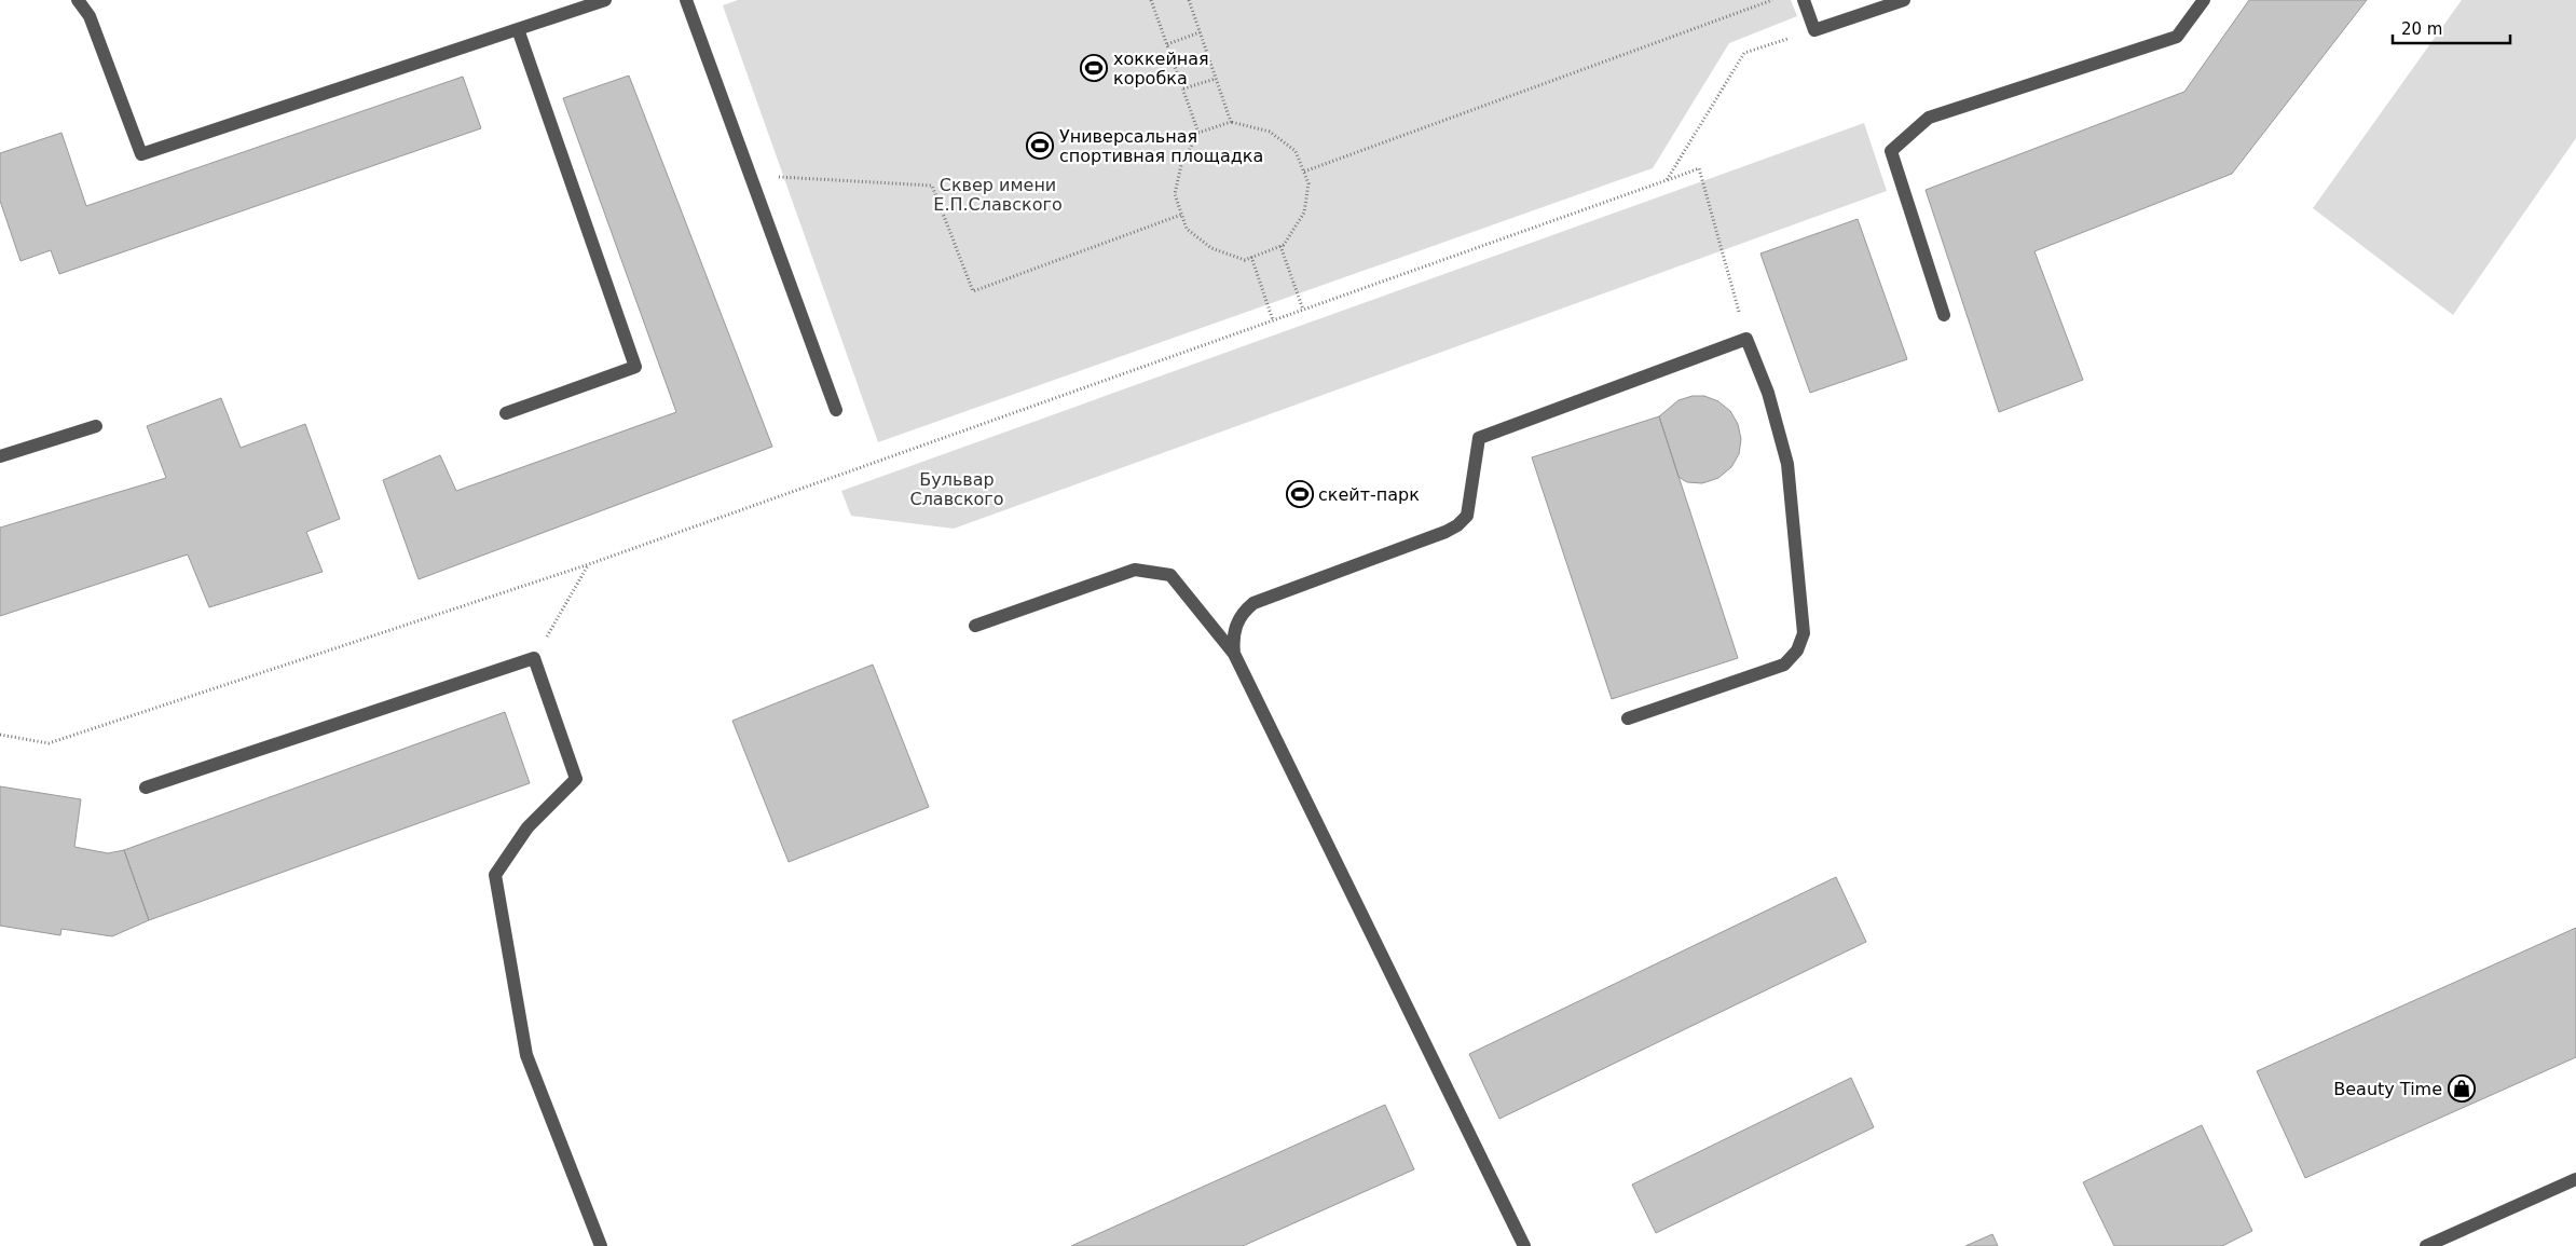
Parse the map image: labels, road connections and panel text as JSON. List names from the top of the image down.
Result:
{
  "parks": ["Сквер имени Е.П.Славского", "Бульвар Славского"],
  "places": {
    "sports": ["хоккейная коробка", "Универсальная спортивная площадка", "скейт-парк"],
    "shop": ["Beauty Time"]
  },
  "scale_bar": "20 m"
}
